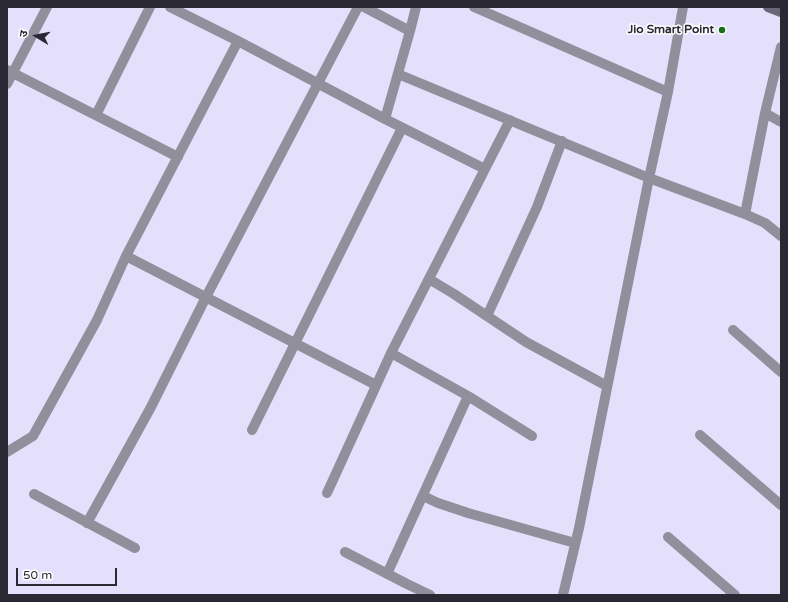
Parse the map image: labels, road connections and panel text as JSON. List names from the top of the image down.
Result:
{
  "places": ["Jio Smart Point"],
  "scale_bar": "50 m",
  "north": "left"
}
